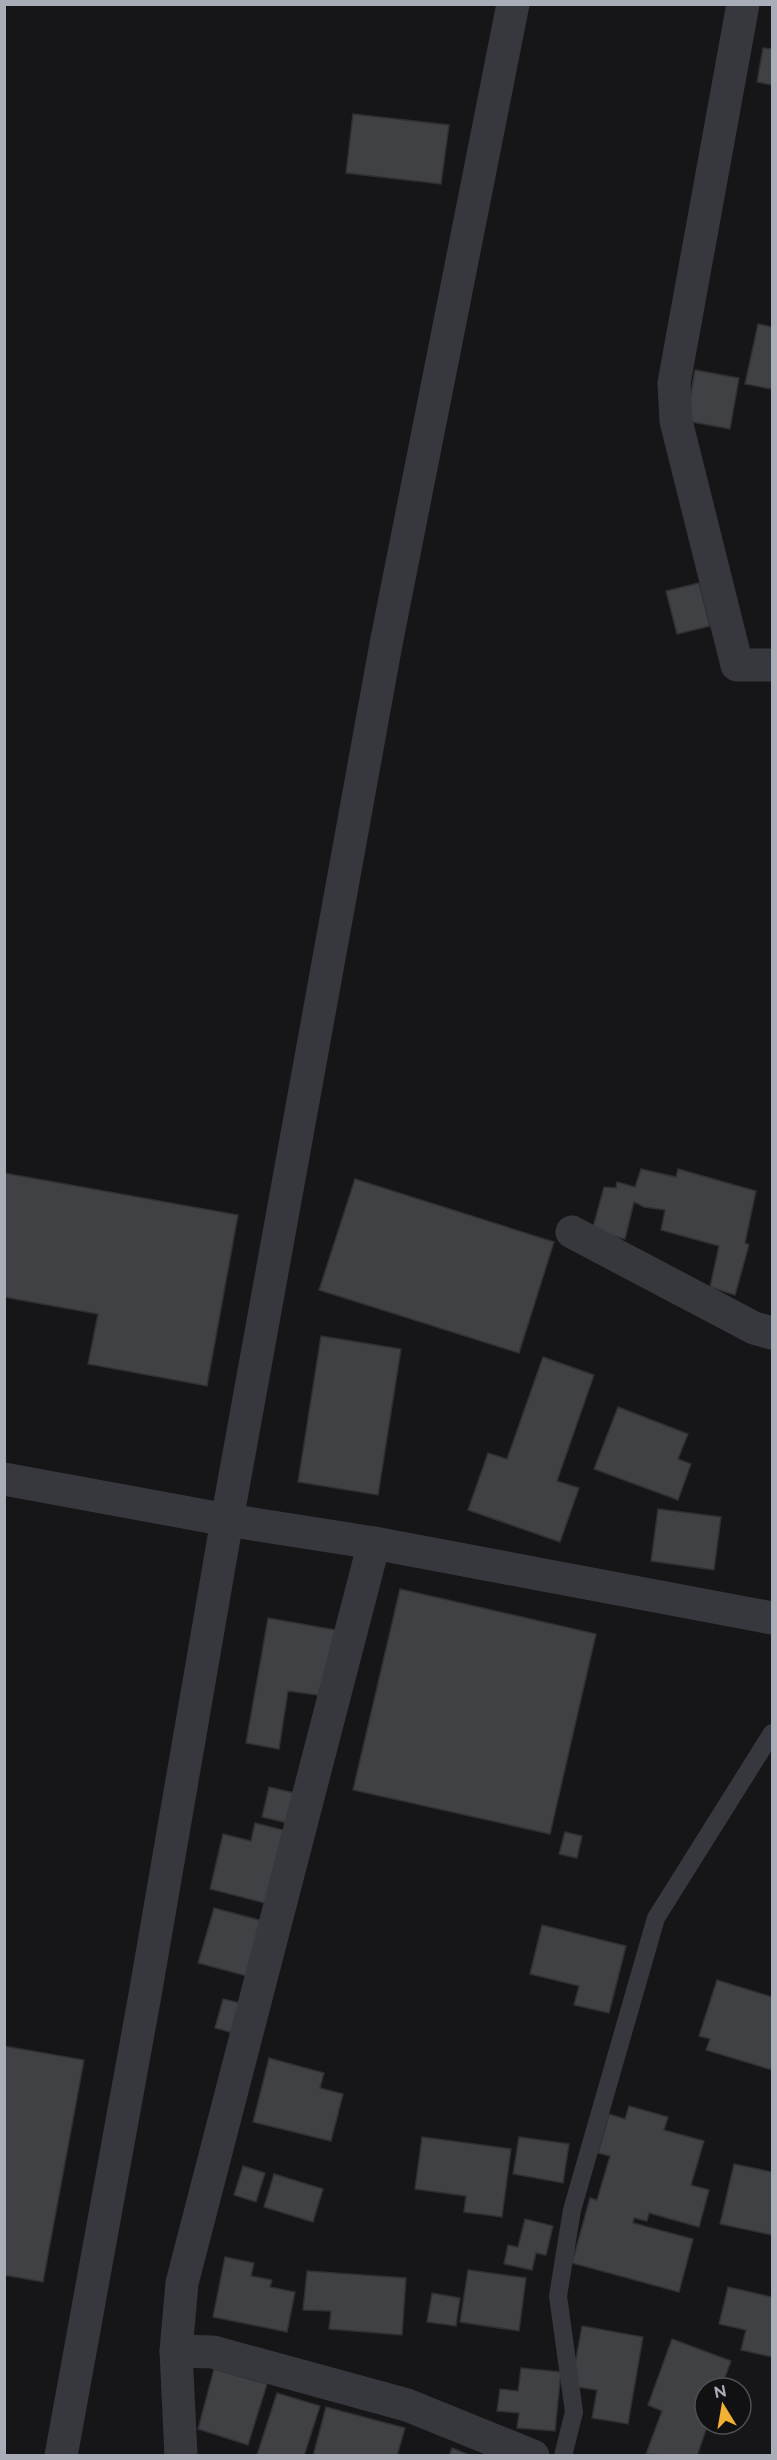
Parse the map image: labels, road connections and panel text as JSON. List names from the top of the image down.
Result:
{
  "north": "top"
}
